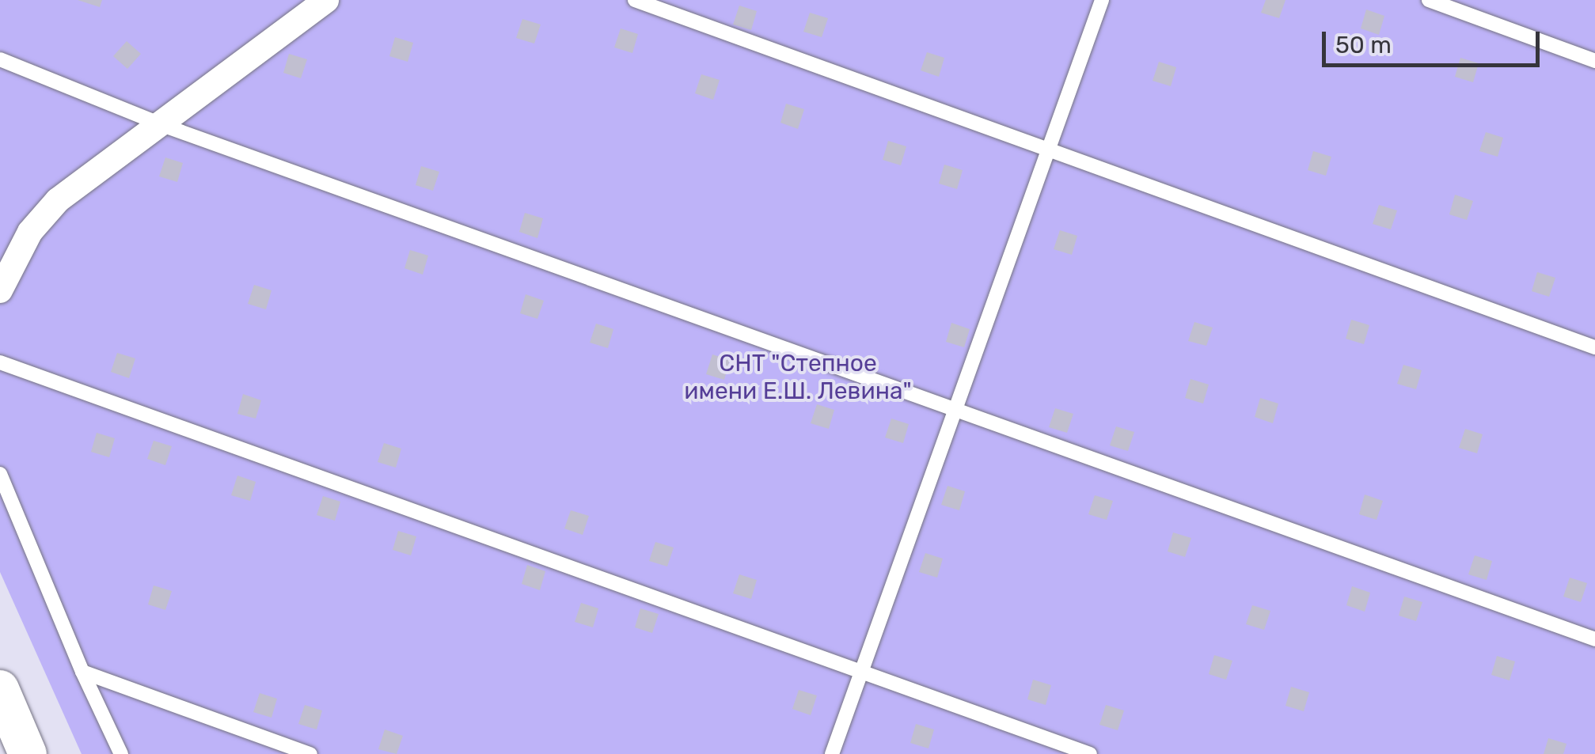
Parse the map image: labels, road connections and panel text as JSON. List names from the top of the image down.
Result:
{
  "parks": ["СНТ \"Степное имени Е.Ш. Левина\""],
  "scale_bar": "50 m"
}
